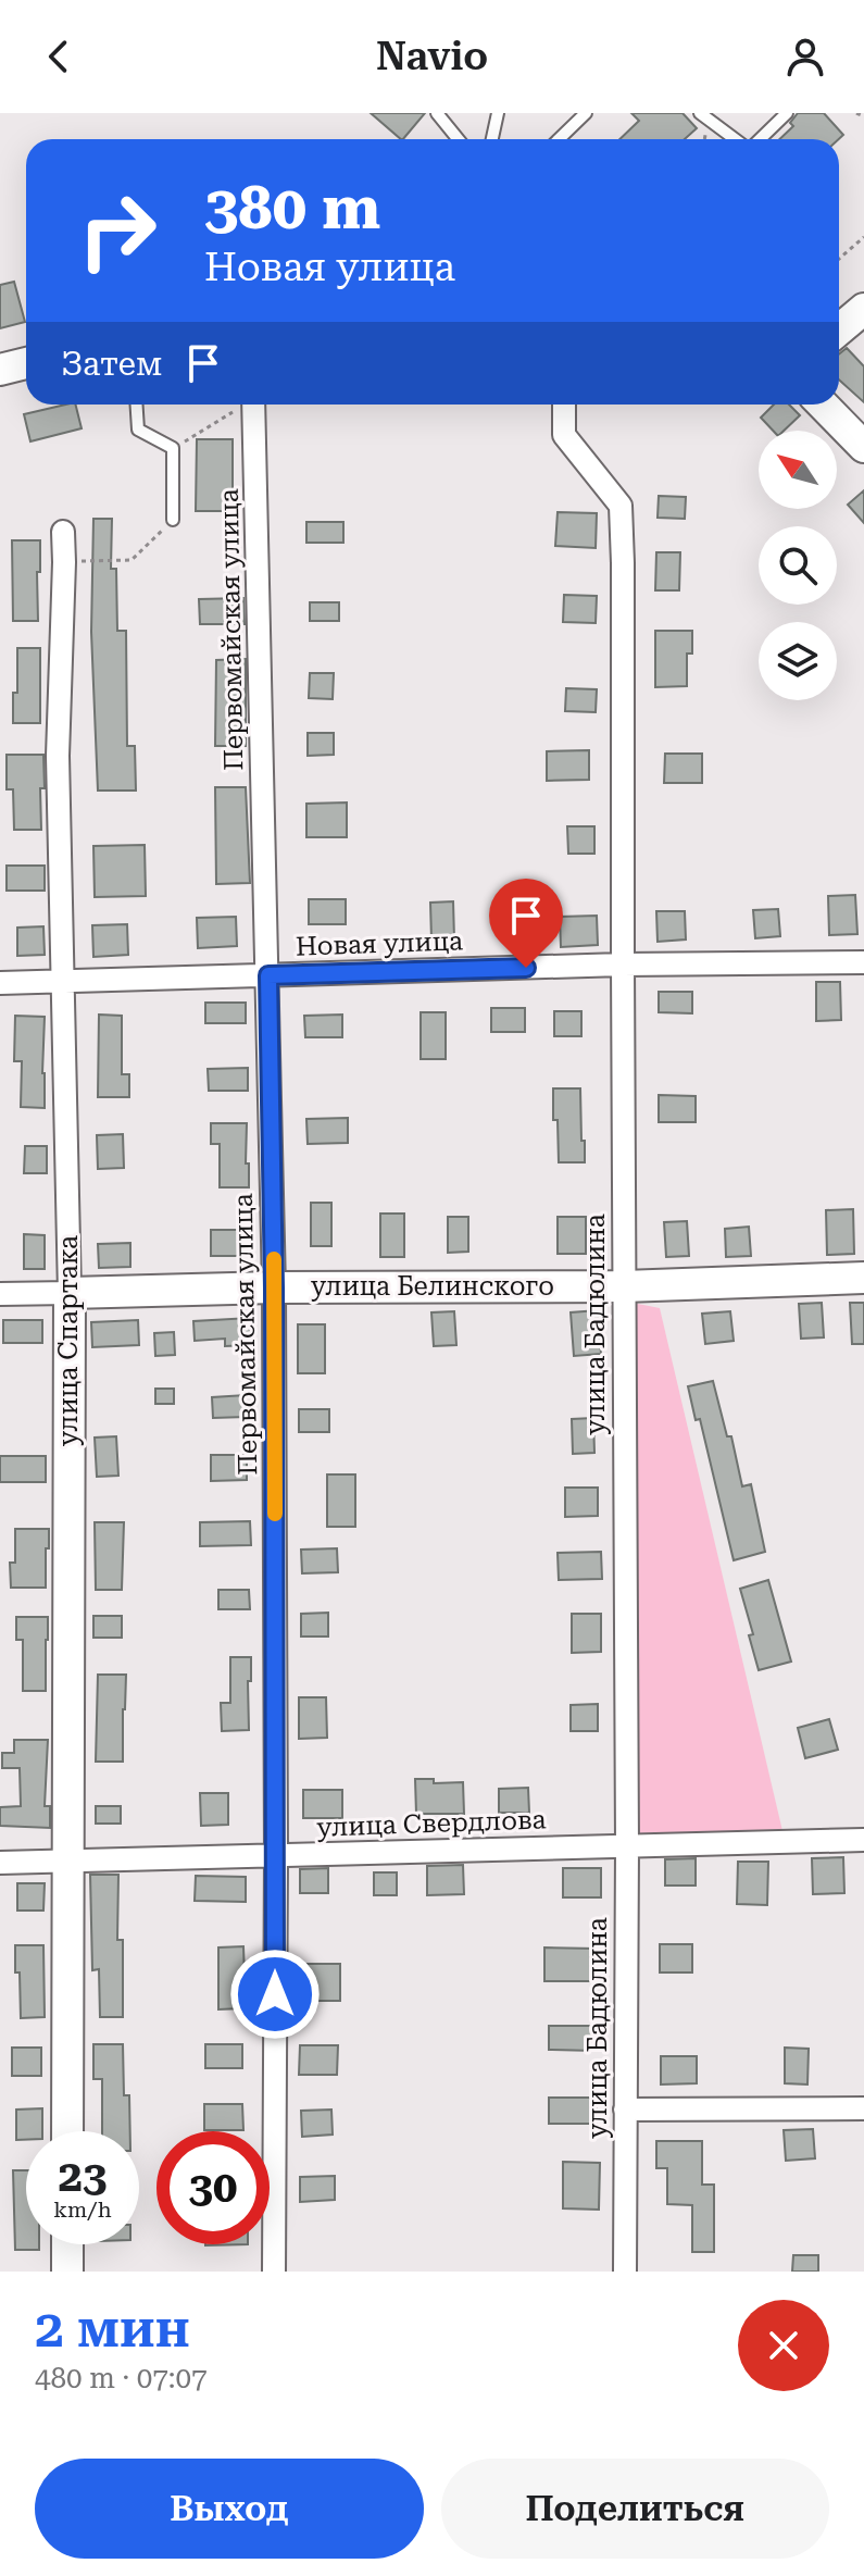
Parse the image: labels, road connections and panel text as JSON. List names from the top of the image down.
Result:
{
  "streets": {
    "street": [
      "Первомайская улица",
      "Новая улица",
      "улица Белинского",
      "улица Бадюлина",
      "улица Спартака",
      "улица Свердлова"
    ]
  },
  "crossings": [
    ["Первомайская улица", "Новая улица"],
    ["Первомайская улица", "улица Белинского"],
    ["Первомайская улица", "улица Свердлова"],
    ["Новая улица", "улица Бадюлина"],
    ["Новая улица", "улица Спартака"],
    ["улица Белинского", "улица Бадюлина"],
    ["улица Белинского", "улица Спартака"],
    ["улица Бадюлина", "улица Свердлова"],
    ["улица Спартака", "улица Свердлова"]
  ],
  "north": "top left",
  "page": {
    "header": "Navio",
    "turn": ["380 m", "Новая улица"],
    "then": "Затем",
    "speed": "23 km/h",
    "limit": "30",
    "heading": ["2 мин", "480 m · 07:07"],
    "buttons": ["Выход", "Поделиться"]
  }
}
